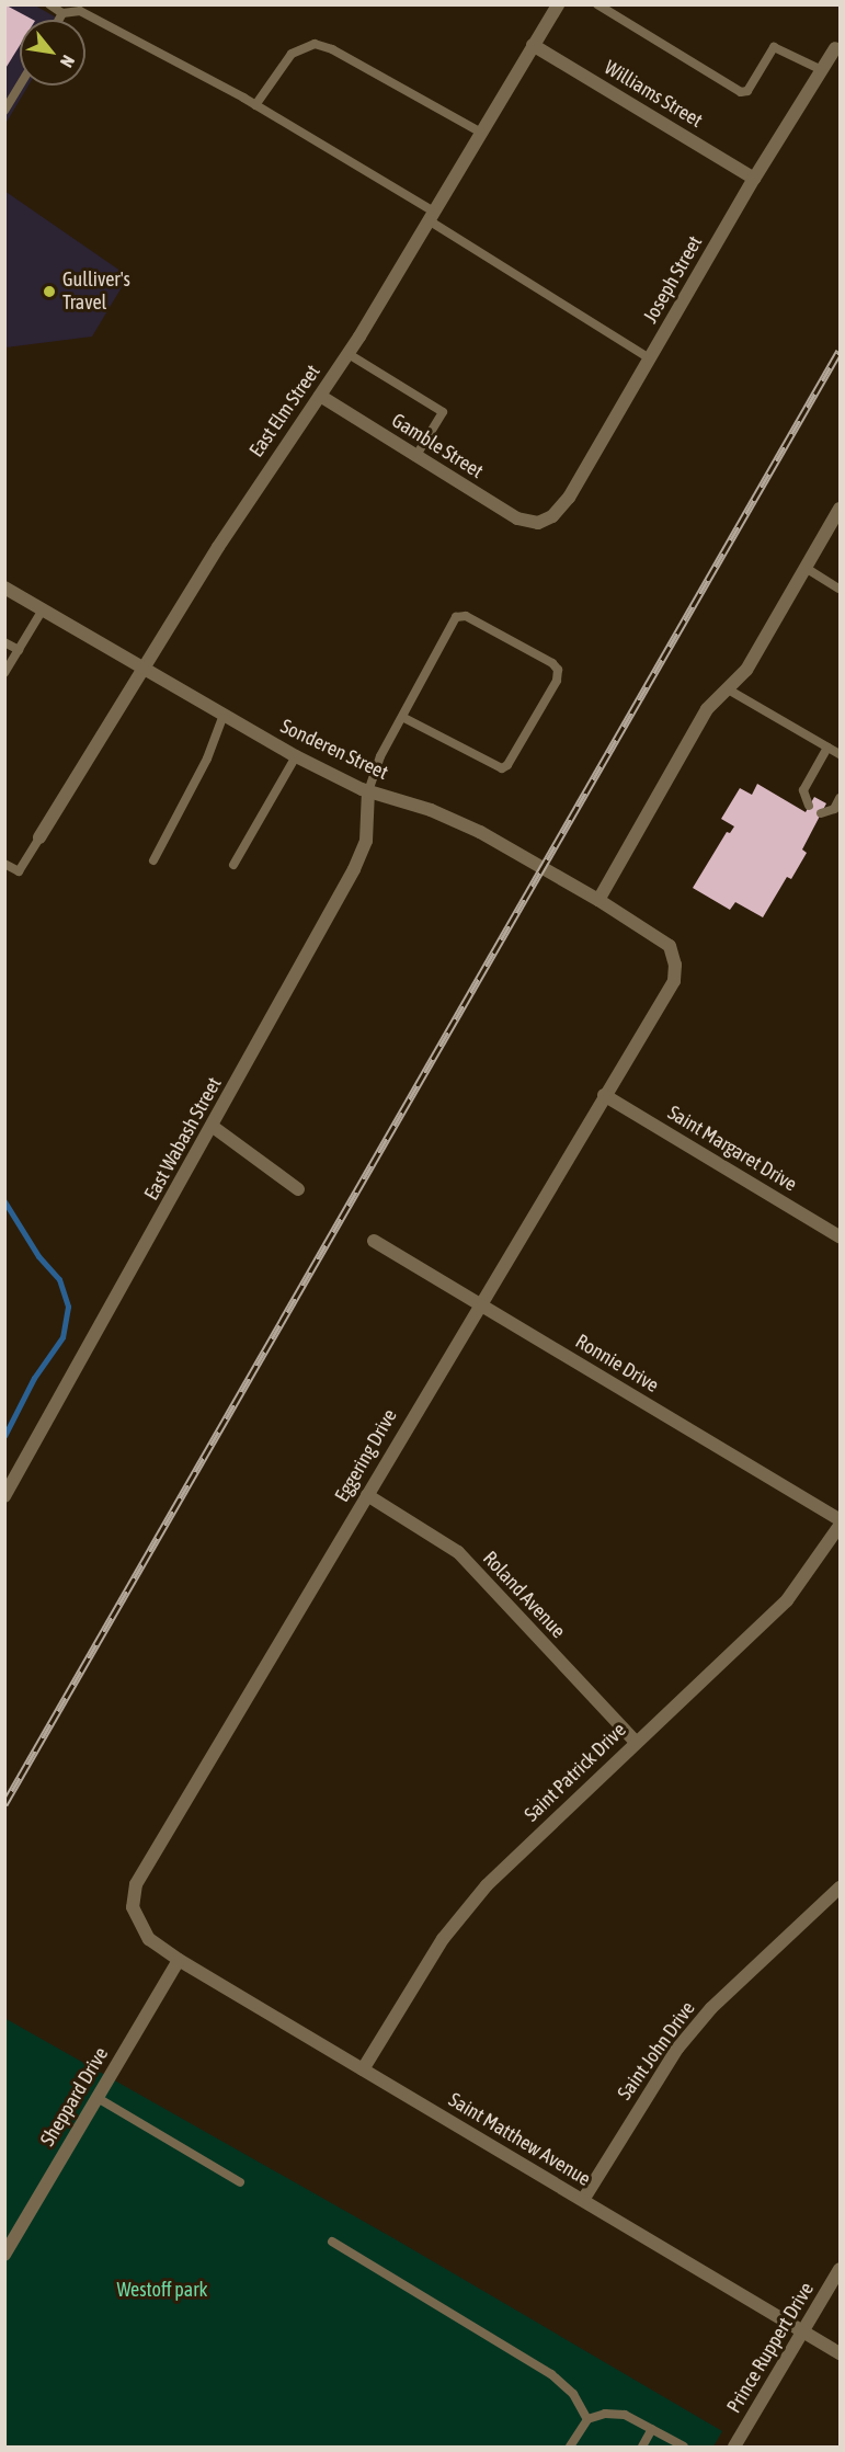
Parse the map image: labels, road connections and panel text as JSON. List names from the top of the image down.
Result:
{
  "streets": {
    "street": [
      "Williams Street",
      "Joseph Street",
      "East Elm Street",
      "Gamble Street",
      "Sonderen Street",
      "East Wabash Street",
      "Saint Margaret Drive",
      "Ronnie Drive",
      "Eggering Drive",
      "Roland Avenue",
      "Saint Patrick Drive",
      "Saint John Drive",
      "Sheppard Drive",
      "Saint Matthew Avenue",
      "Prince Ruppert Drive"
    ]
  },
  "crossings": [
    ["Williams Street", "Joseph Street"],
    ["Williams Street", "East Elm Street"],
    ["Joseph Street", "Gamble Street"],
    ["East Elm Street", "Gamble Street"],
    ["East Elm Street", "Sonderen Street"],
    ["Sonderen Street", "East Wabash Street"],
    ["Sonderen Street", "Eggering Drive"],
    ["Saint Margaret Drive", "Eggering Drive"],
    ["Ronnie Drive", "Eggering Drive"],
    ["Eggering Drive", "Roland Avenue"],
    ["Eggering Drive", "Sheppard Drive"],
    ["Eggering Drive", "Saint Matthew Avenue"],
    ["Roland Avenue", "Saint Patrick Drive"],
    ["Saint Patrick Drive", "Saint Matthew Avenue"],
    ["Saint John Drive", "Saint Matthew Avenue"],
    ["Sheppard Drive", "Saint Matthew Avenue"],
    ["Saint Matthew Avenue", "Prince Ruppert Drive"]
  ],
  "parks": ["Westoff park"],
  "places": ["Gulliver's Travel"],
  "north": "bottom right"
}
